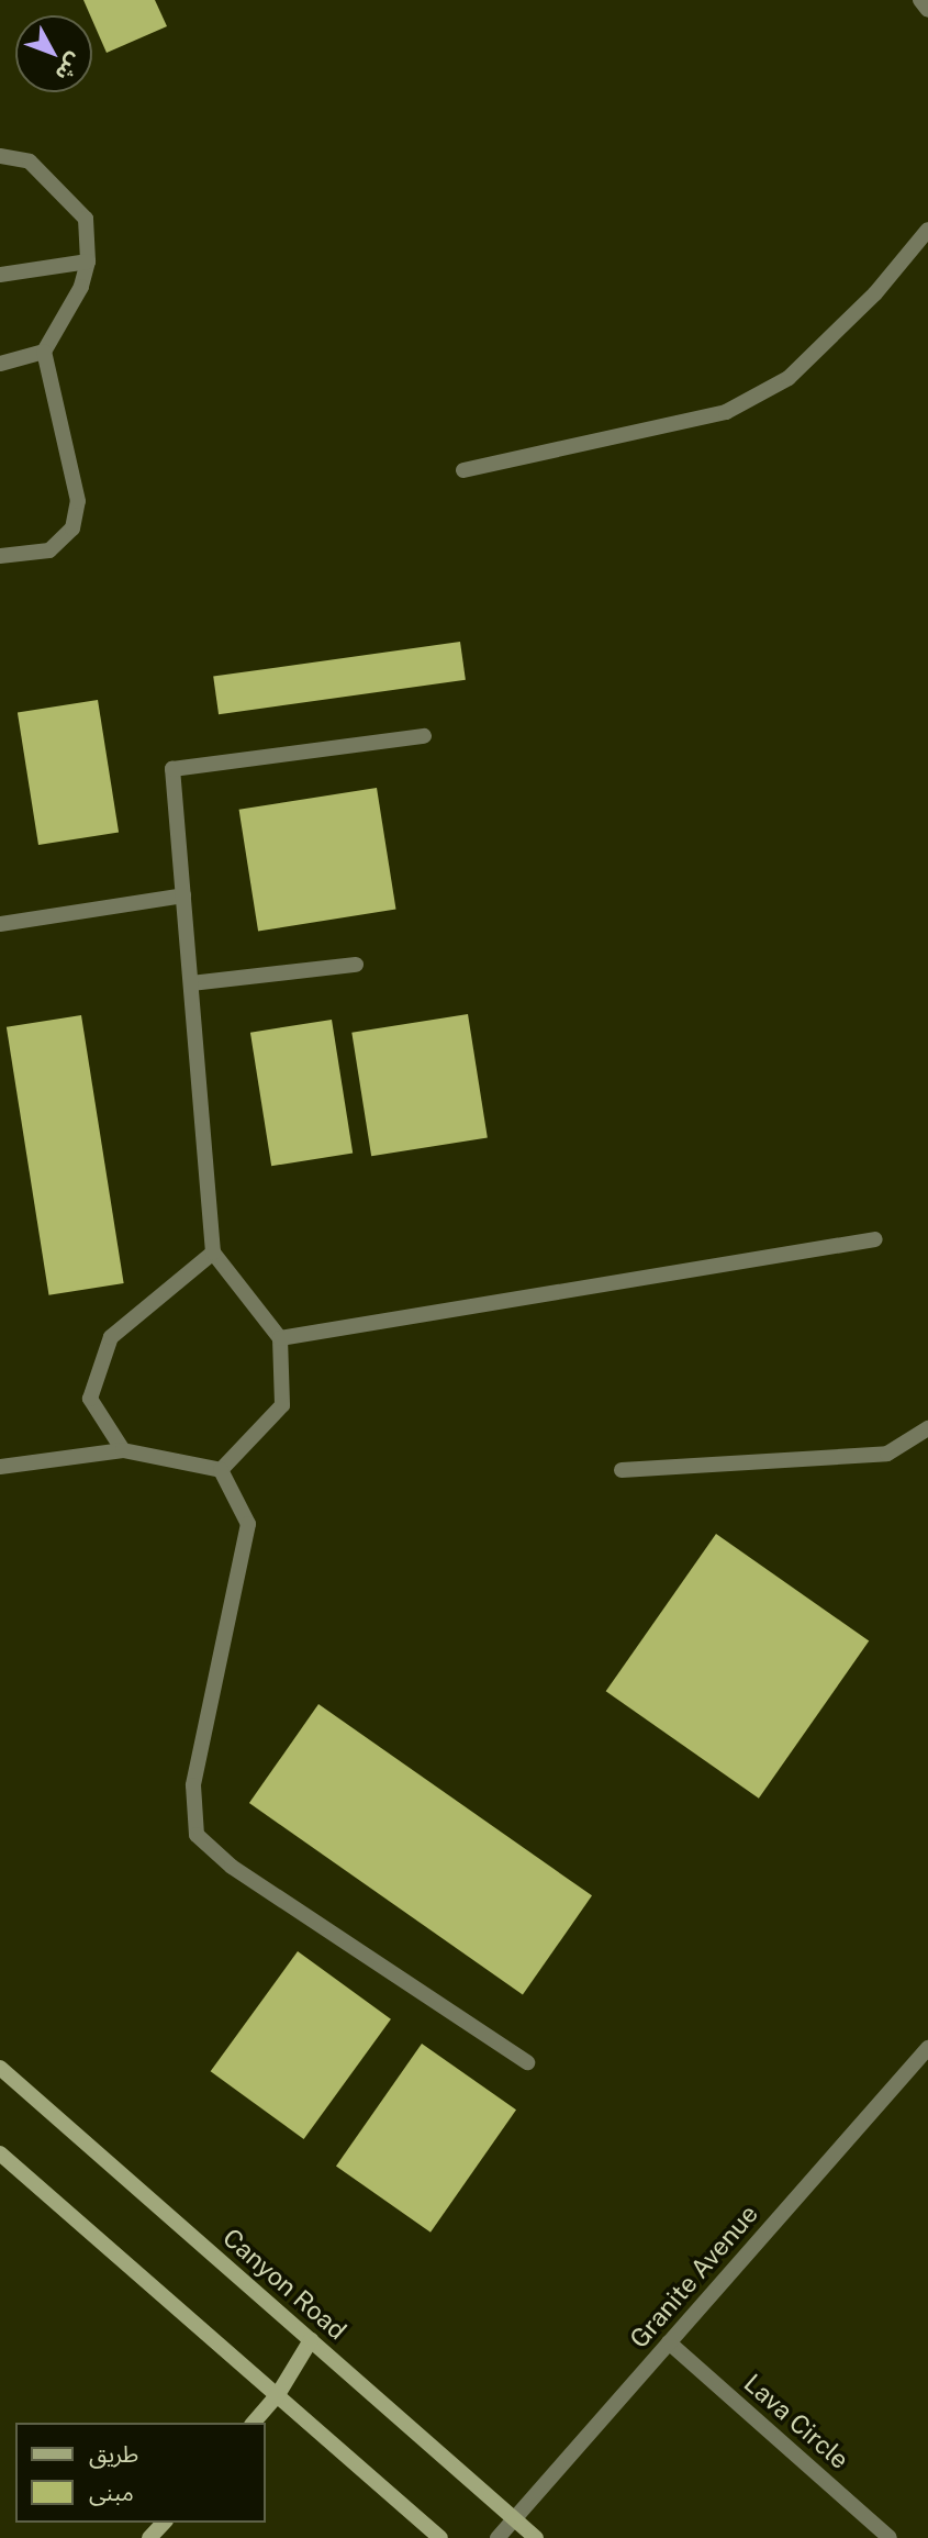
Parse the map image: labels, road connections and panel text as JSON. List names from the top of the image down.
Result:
{
  "streets": {
    "main road": ["Canyon Road"],
    "street": ["Granite Avenue", "Lava Circle"]
  },
  "crossings": [
    ["Granite Avenue", "Canyon Road"],
    ["Granite Avenue", "Lava Circle"]
  ],
  "legend": ["طريق", "مبنى"],
  "north": "bottom right"
}
